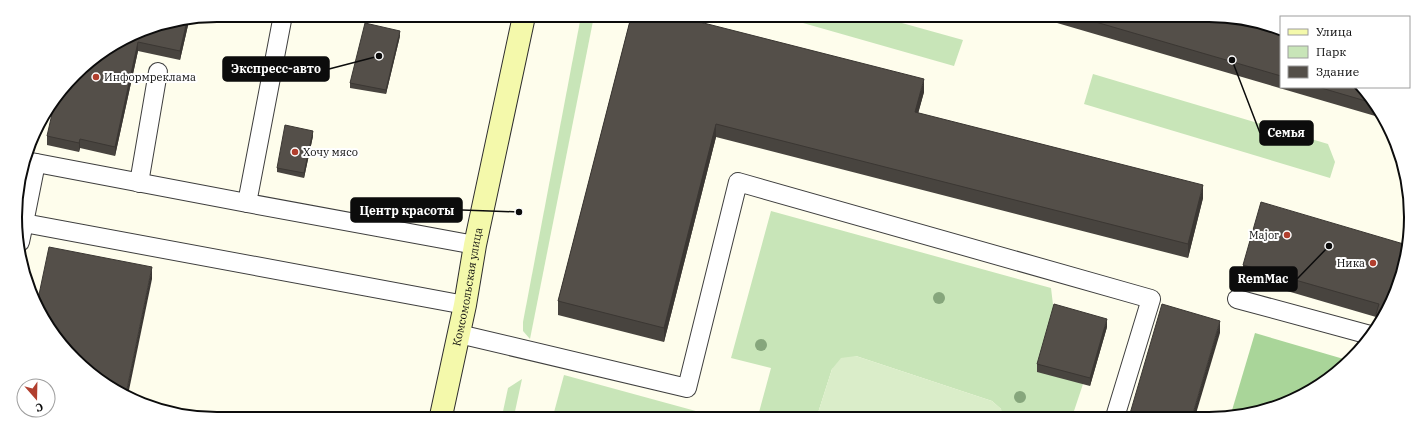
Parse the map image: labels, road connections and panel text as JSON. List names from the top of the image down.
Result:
{
  "streets": {
    "main road": ["Комсомольская улица"]
  },
  "places": [
    "Экспресс-авто",
    "Семья",
    "Информреклама",
    "Хочу мясо",
    "Центр красоты",
    "Major",
    "RemMac",
    "Ника"
  ],
  "legend": ["Улица", "Парк", "Здание"],
  "north": "bottom"
}
